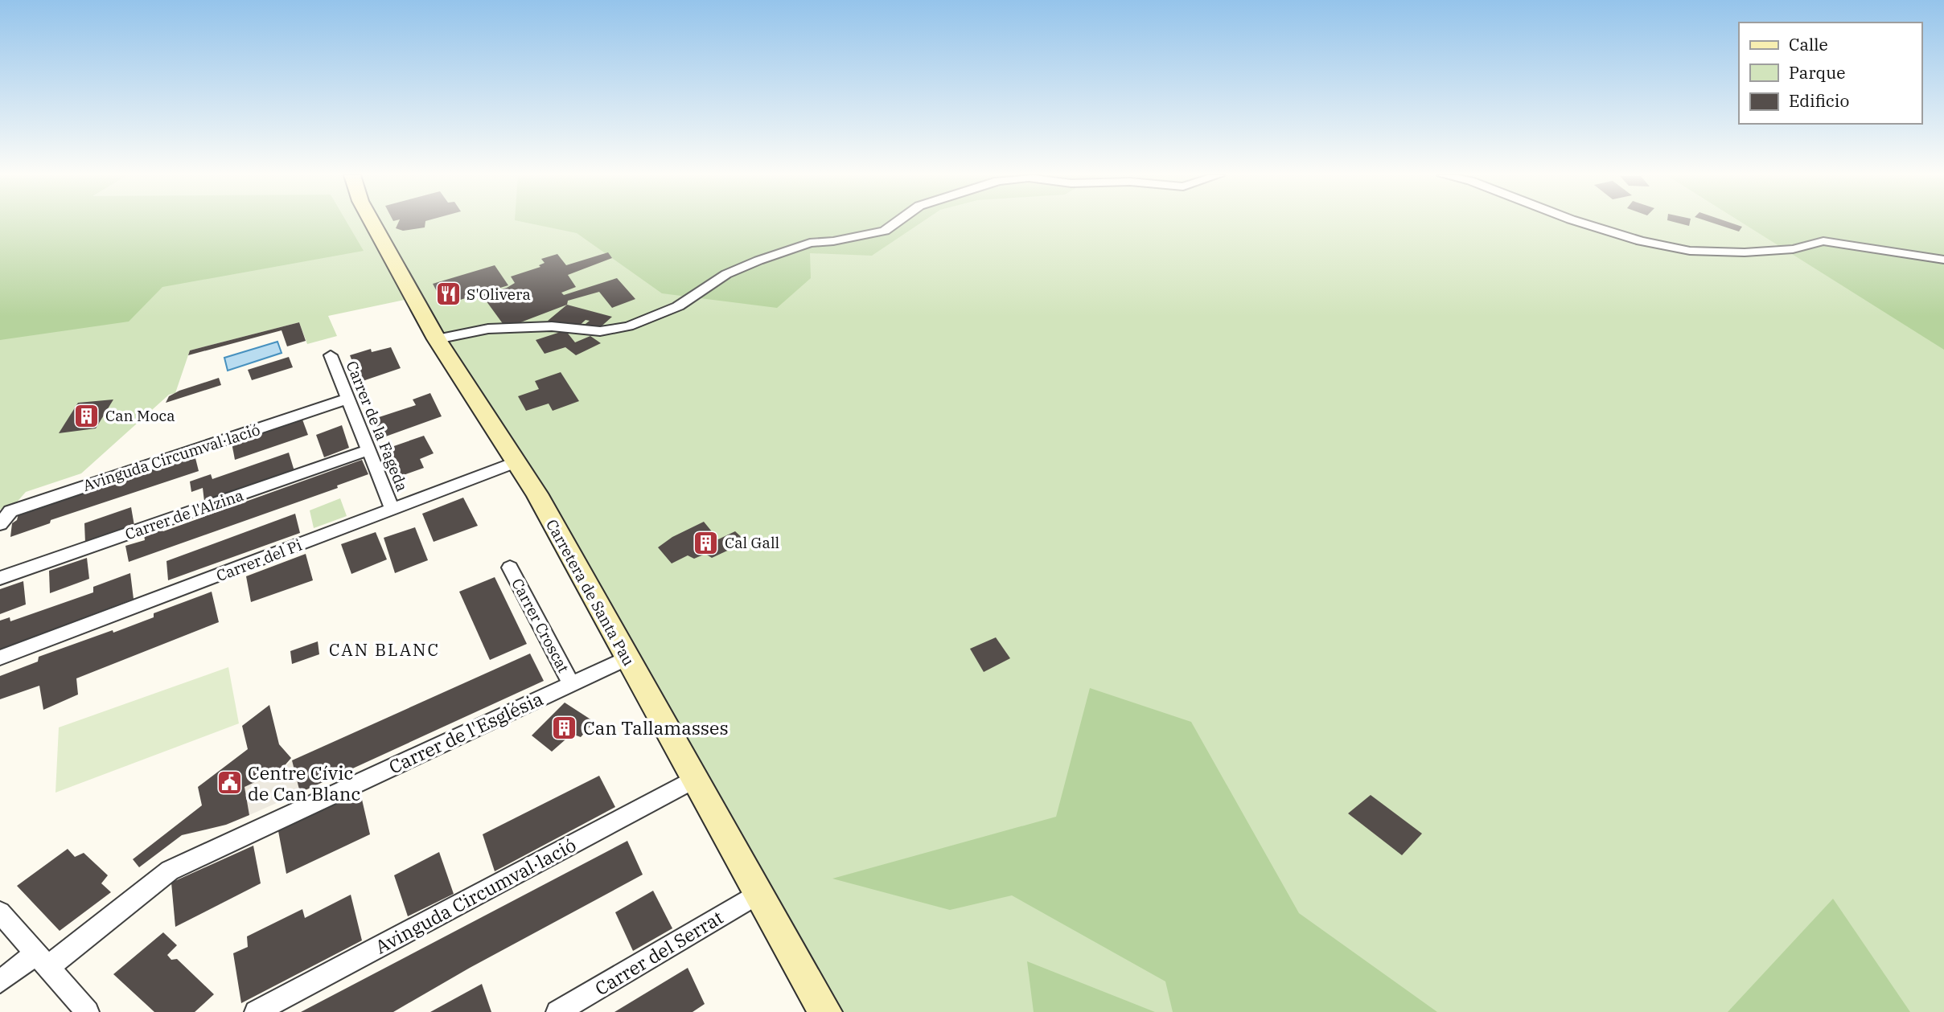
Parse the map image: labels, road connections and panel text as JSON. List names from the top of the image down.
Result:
{
  "streets": {
    "main road": ["Carretera de Santa Pau"],
    "street": [
      "Carrer de la Fageda",
      "Avinguda Circumval·lació",
      "Carrer de l'Alzina",
      "Carrer del Pi",
      "Carrer Croscat",
      "Carrer de l'Església",
      "Carrer del Serrat"
    ]
  },
  "crossings": [
    ["Carrer de la Fageda", "Avinguda Circumval·lació"],
    ["Carrer de la Fageda", "Carrer de l'Alzina"],
    ["Carrer de la Fageda", "Carrer del Pi"],
    ["Avinguda Circumval·lació", "Carretera de Santa Pau"],
    ["Carrer del Pi", "Carretera de Santa Pau"],
    ["Carretera de Santa Pau", "Carrer de l'Església"],
    ["Carretera de Santa Pau", "Carrer del Serrat"],
    ["Carrer Croscat", "Carrer de l'Església"]
  ],
  "districts": ["CAN BLANC"],
  "places": {
    "restaurant": ["S'Olivera"],
    "building": ["Can Moca", "Cal Gall", "Can Tallamasses"],
    "public building": ["Centre Cívic de Can Blanc"]
  },
  "legend": ["Calle", "Parque", "Edificio"]
}
